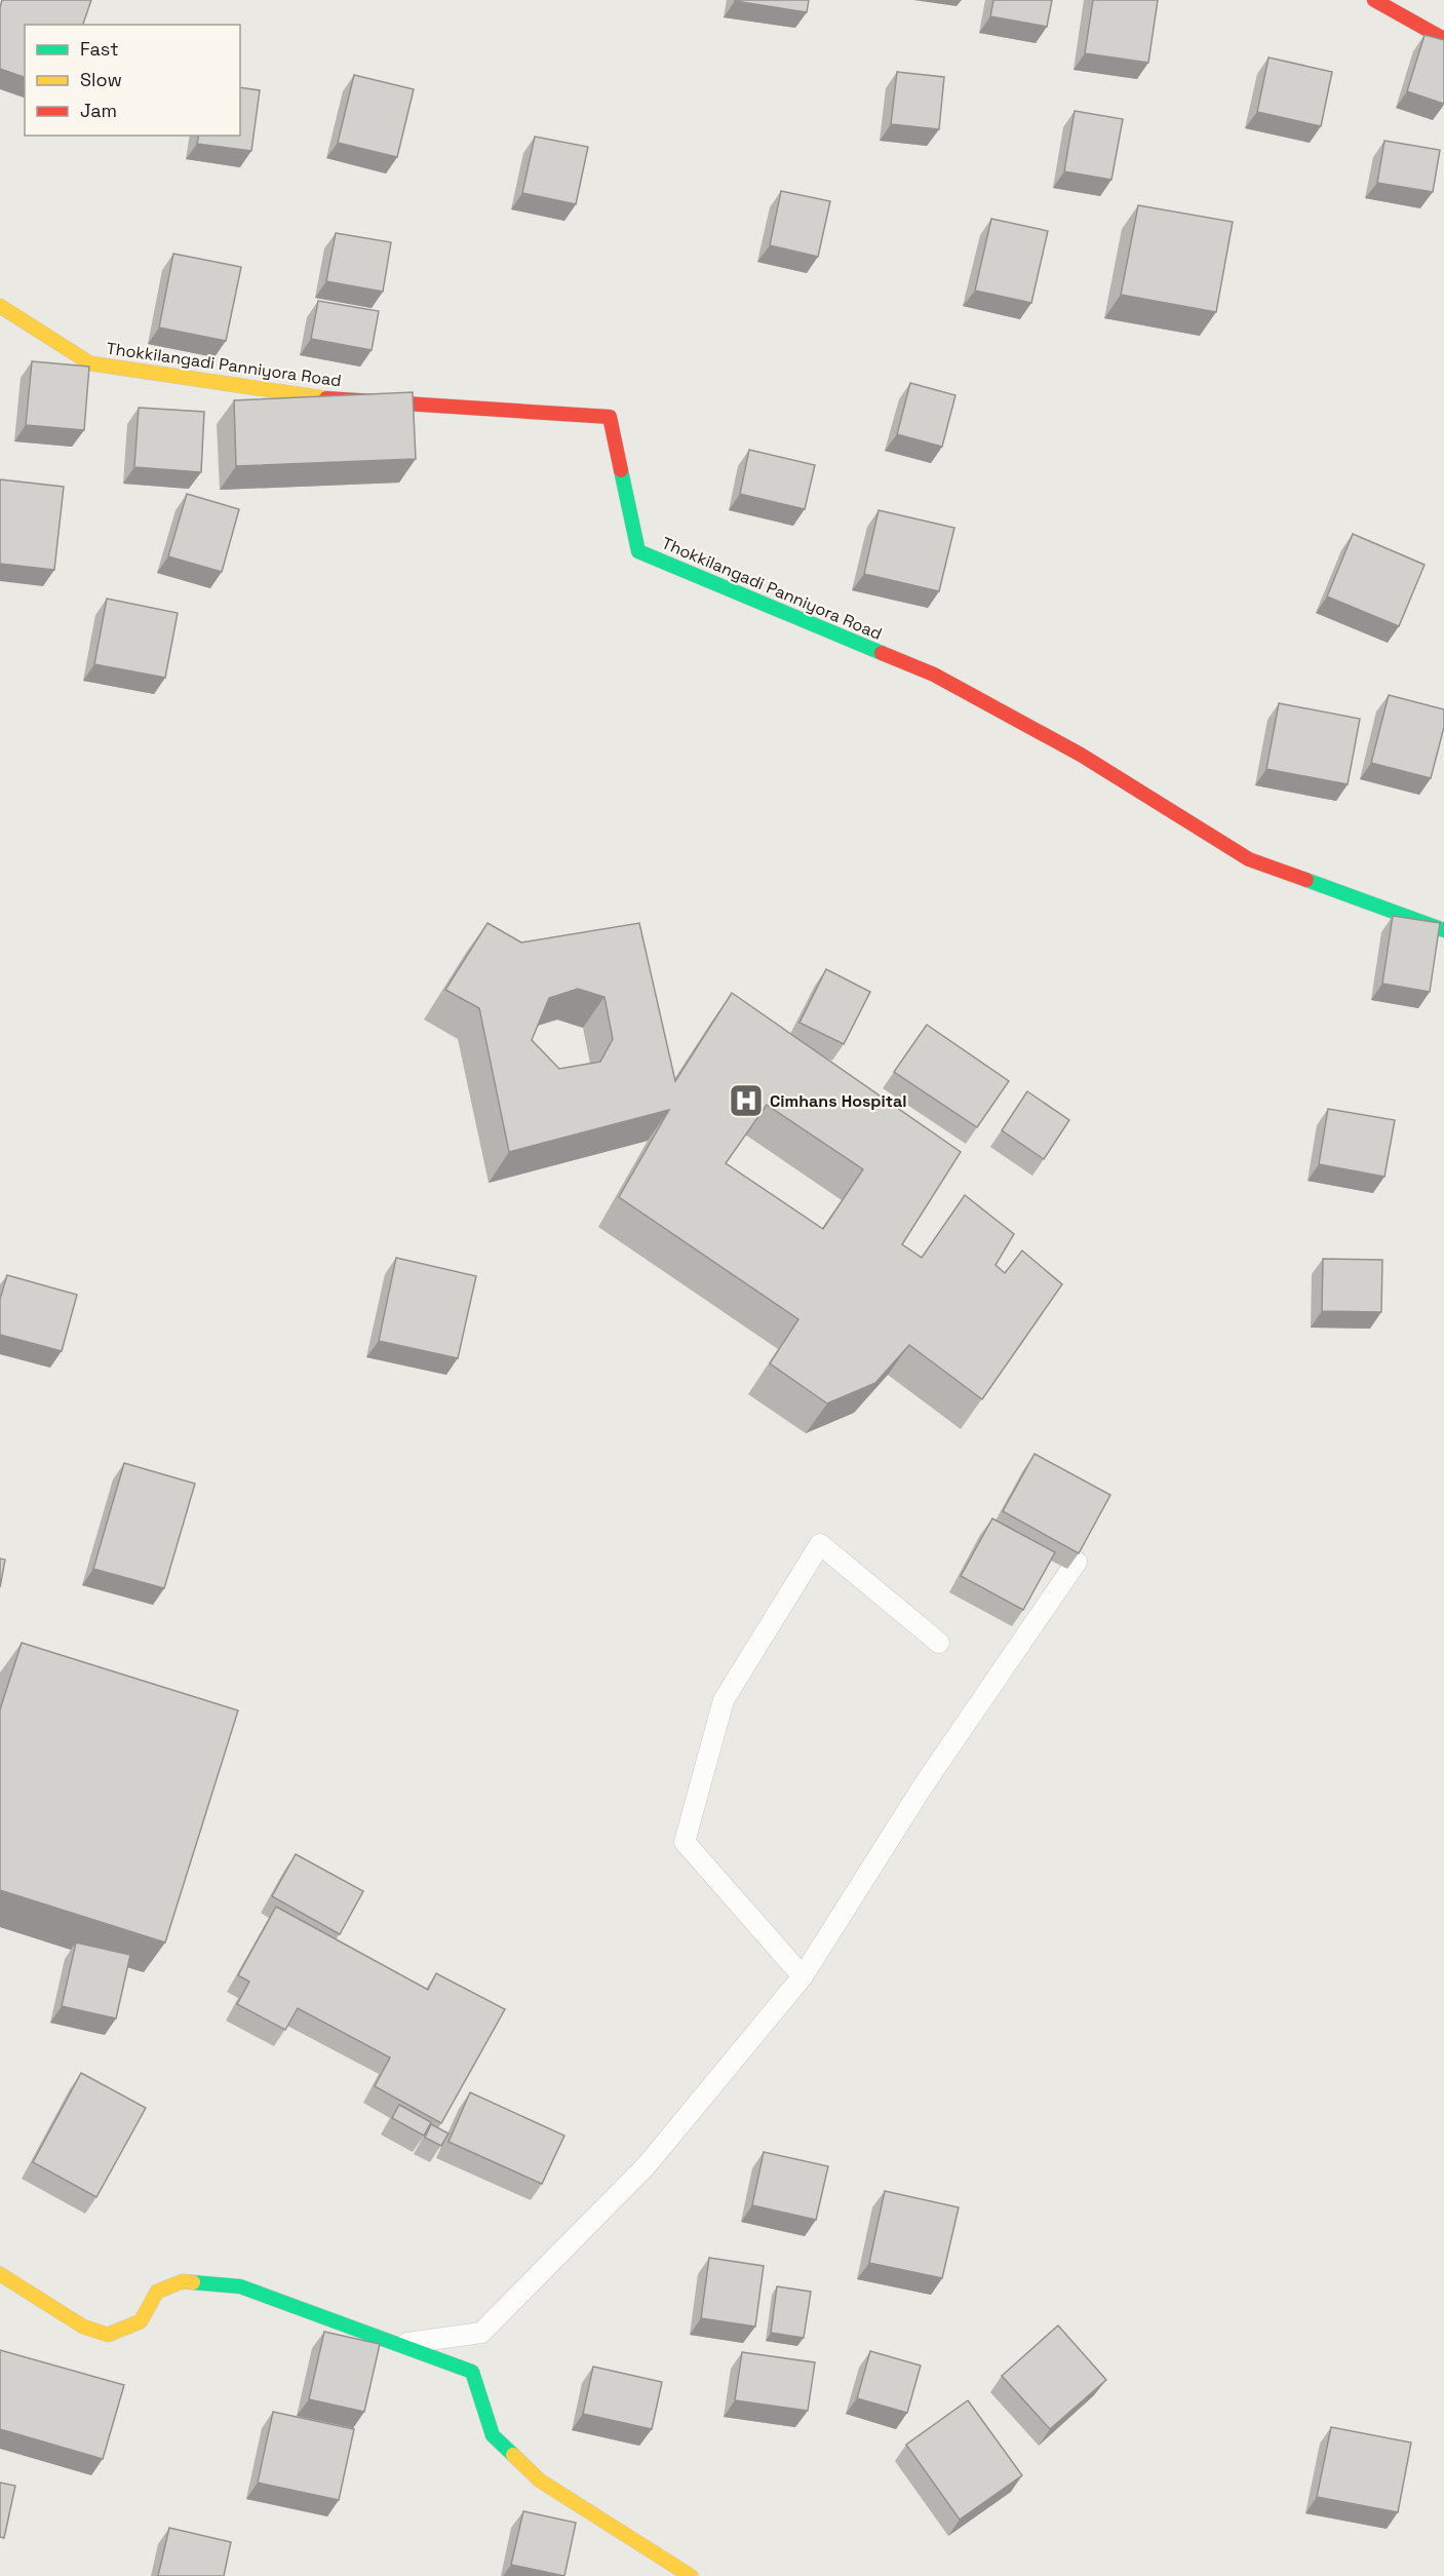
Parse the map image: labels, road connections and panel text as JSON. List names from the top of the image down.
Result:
{
  "streets": {
    "street": ["Thokkilangadi Panniyora Road"]
  },
  "places": {
    "hospital": ["Cimhans Hospital"]
  },
  "legend": ["Fast", "Slow", "Jam"]
}
